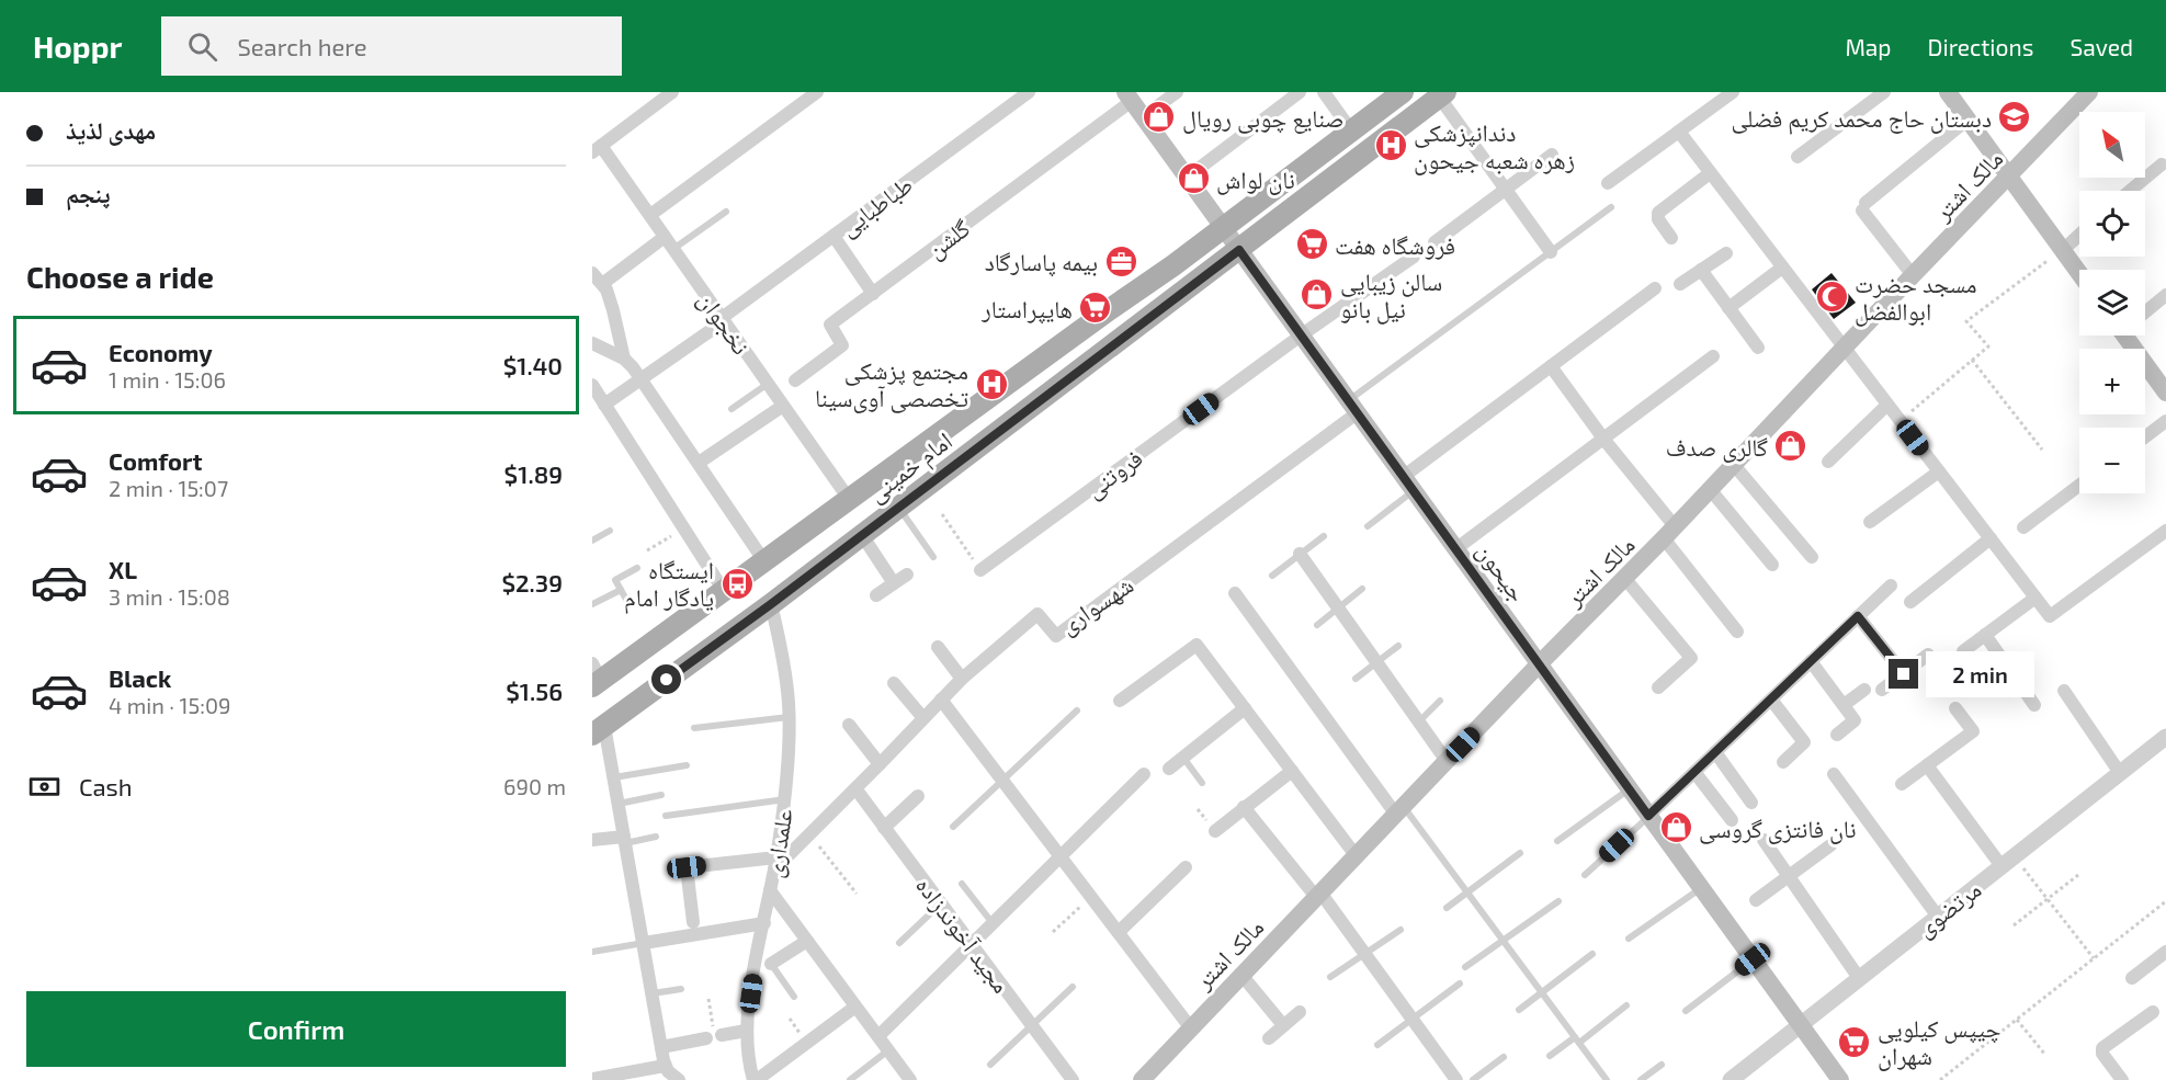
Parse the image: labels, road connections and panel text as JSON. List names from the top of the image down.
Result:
{
  "streets": {
    "main road": ["مالک اشتر", "امام خمینی", "جیحون"],
    "street": [
      "طباطبایی",
      "گلشن",
      "نخجوان",
      "فروتنی",
      "شهسواری",
      "علمداری",
      "مرتضوی",
      "مجید آخوندزاده"
    ]
  },
  "crossings": [
    ["مالک اشتر", "جیحون"],
    ["طباطبایی", "نخجوان"],
    ["گلشن", "جیحون"],
    ["نخجوان", "امام خمینی"],
    ["امام خمینی", "جیحون"],
    ["امام خمینی", "علمداری"],
    ["فروتنی", "جیحون"],
    ["جیحون", "شهسواری"],
    ["جیحون", "مرتضوی"],
    ["شهسواری", "علمداری"],
    ["شهسواری", "مجید آخوندزاده"]
  ],
  "places": {
    "shop": [
      "صنایع چوبی رویال",
      "نان لواش",
      "سالن زیبایی نیل بانو",
      "گالری صدف",
      "نان فانتزی گروسی"
    ],
    "school or university": ["دبستان حاج محمد کریم فضلی"],
    "hospital": ["دندانپزشکی زهره شعبه جیحون", "مجتمع پزشکی تخصصی آوی‌سینا"],
    "supermarket": ["فروشگاه هفت", "هایپراستار", "چیپس کیلویی شهران"],
    "office": ["بیمه پاسارگاد"],
    "mosque": ["مسجد حضرت ابوالفضل"],
    "bus stop": ["ایستگاه یادگار امام"]
  },
  "north": "top left",
  "page": {
    "header": "Hoppr",
    "search": "Search here",
    "nav": ["Map", "Directions", "Saved"],
    "banner": ["مهدی لذیذ", "پنجم"],
    "map_buttons": ["+", "−"],
    "heading": "Choose a ride",
    "list": [
      {
        "name": "Economy",
        "note": "1 min · 15:06",
        "value": "$1.40"
      },
      {
        "name": "Comfort",
        "note": "2 min · 15:07",
        "value": "$1.89"
      },
      {
        "name": "XL",
        "note": "3 min · 15:08",
        "value": "$2.39"
      },
      {
        "name": "Black",
        "note": "4 min · 15:09",
        "value": "$1.56"
      }
    ],
    "bubble": "2 min",
    "pay": ["Cash", "690 m"],
    "buttons": "Confirm"
  }
}
